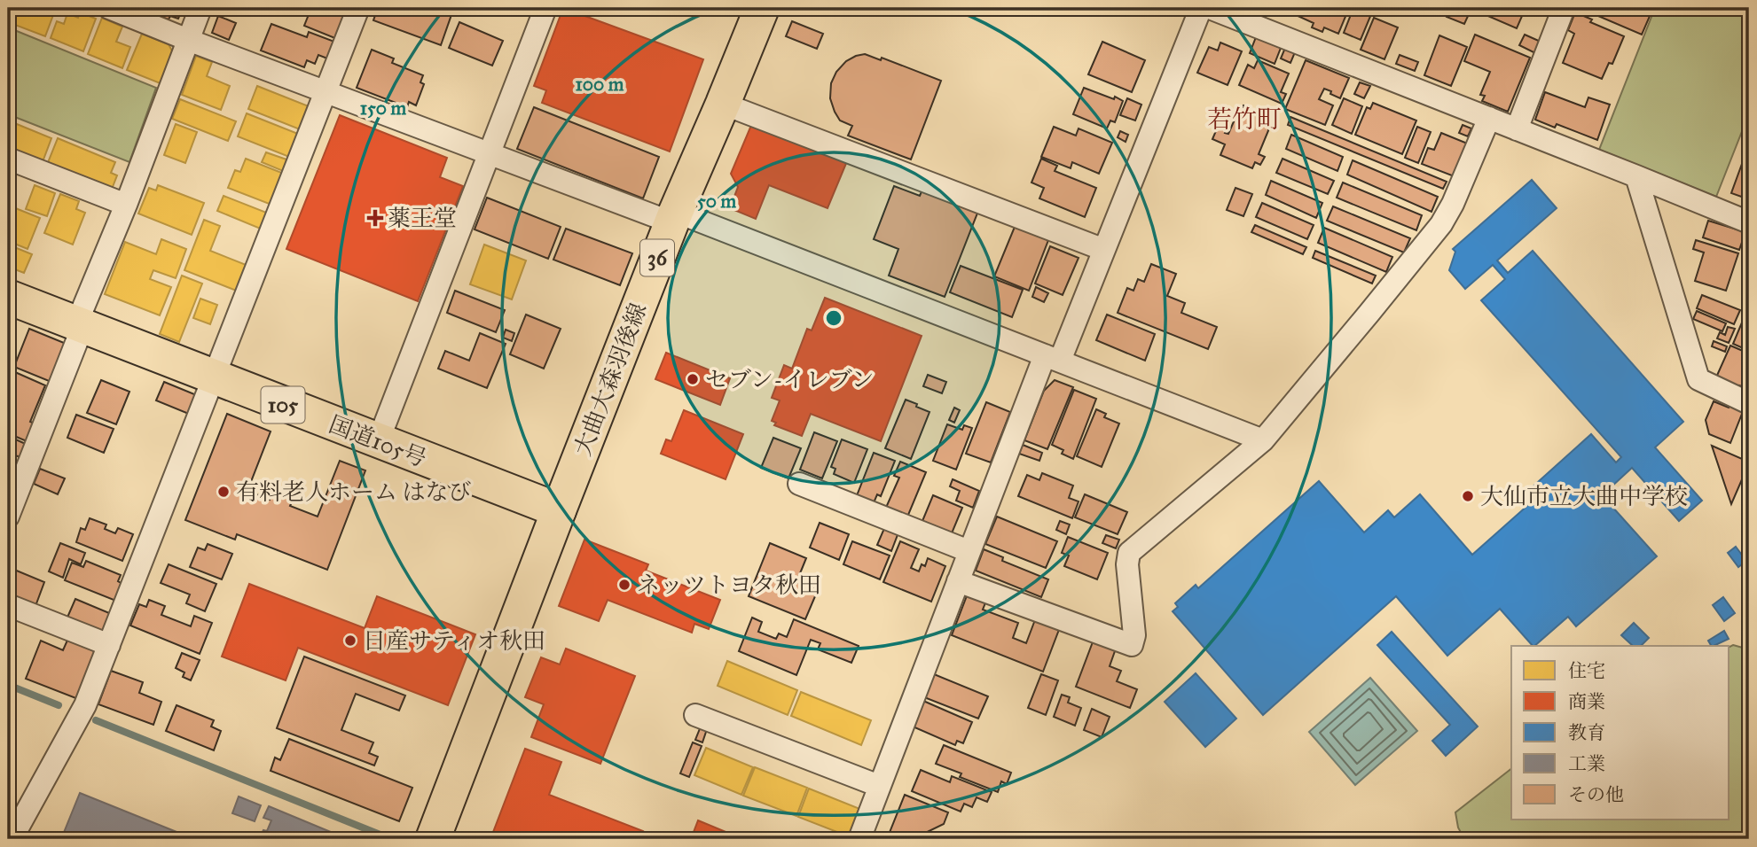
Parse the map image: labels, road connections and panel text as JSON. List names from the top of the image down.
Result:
{
  "streets": {
    "main road": [
      "36",
      "大曲大森羽後線",
      "105",
      "国道105号"
    ]
  },
  "crossings": [
    ["大曲大森羽後線", "国道105号"]
  ],
  "districts": ["若竹町"],
  "places": {
    "health": ["薬王堂"],
    "other": [
      "セブン-イレブン",
      "有料老人ホーム はなび",
      "大仙市立大曲中学校",
      "ネッツトヨタ秋田",
      "日産サティオ秋田"
    ]
  },
  "legend": [
    "住宅",
    "商業",
    "教育",
    "工業",
    "その他"
  ],
  "rings": ["100 m", "150 m", "50 m"]
}
